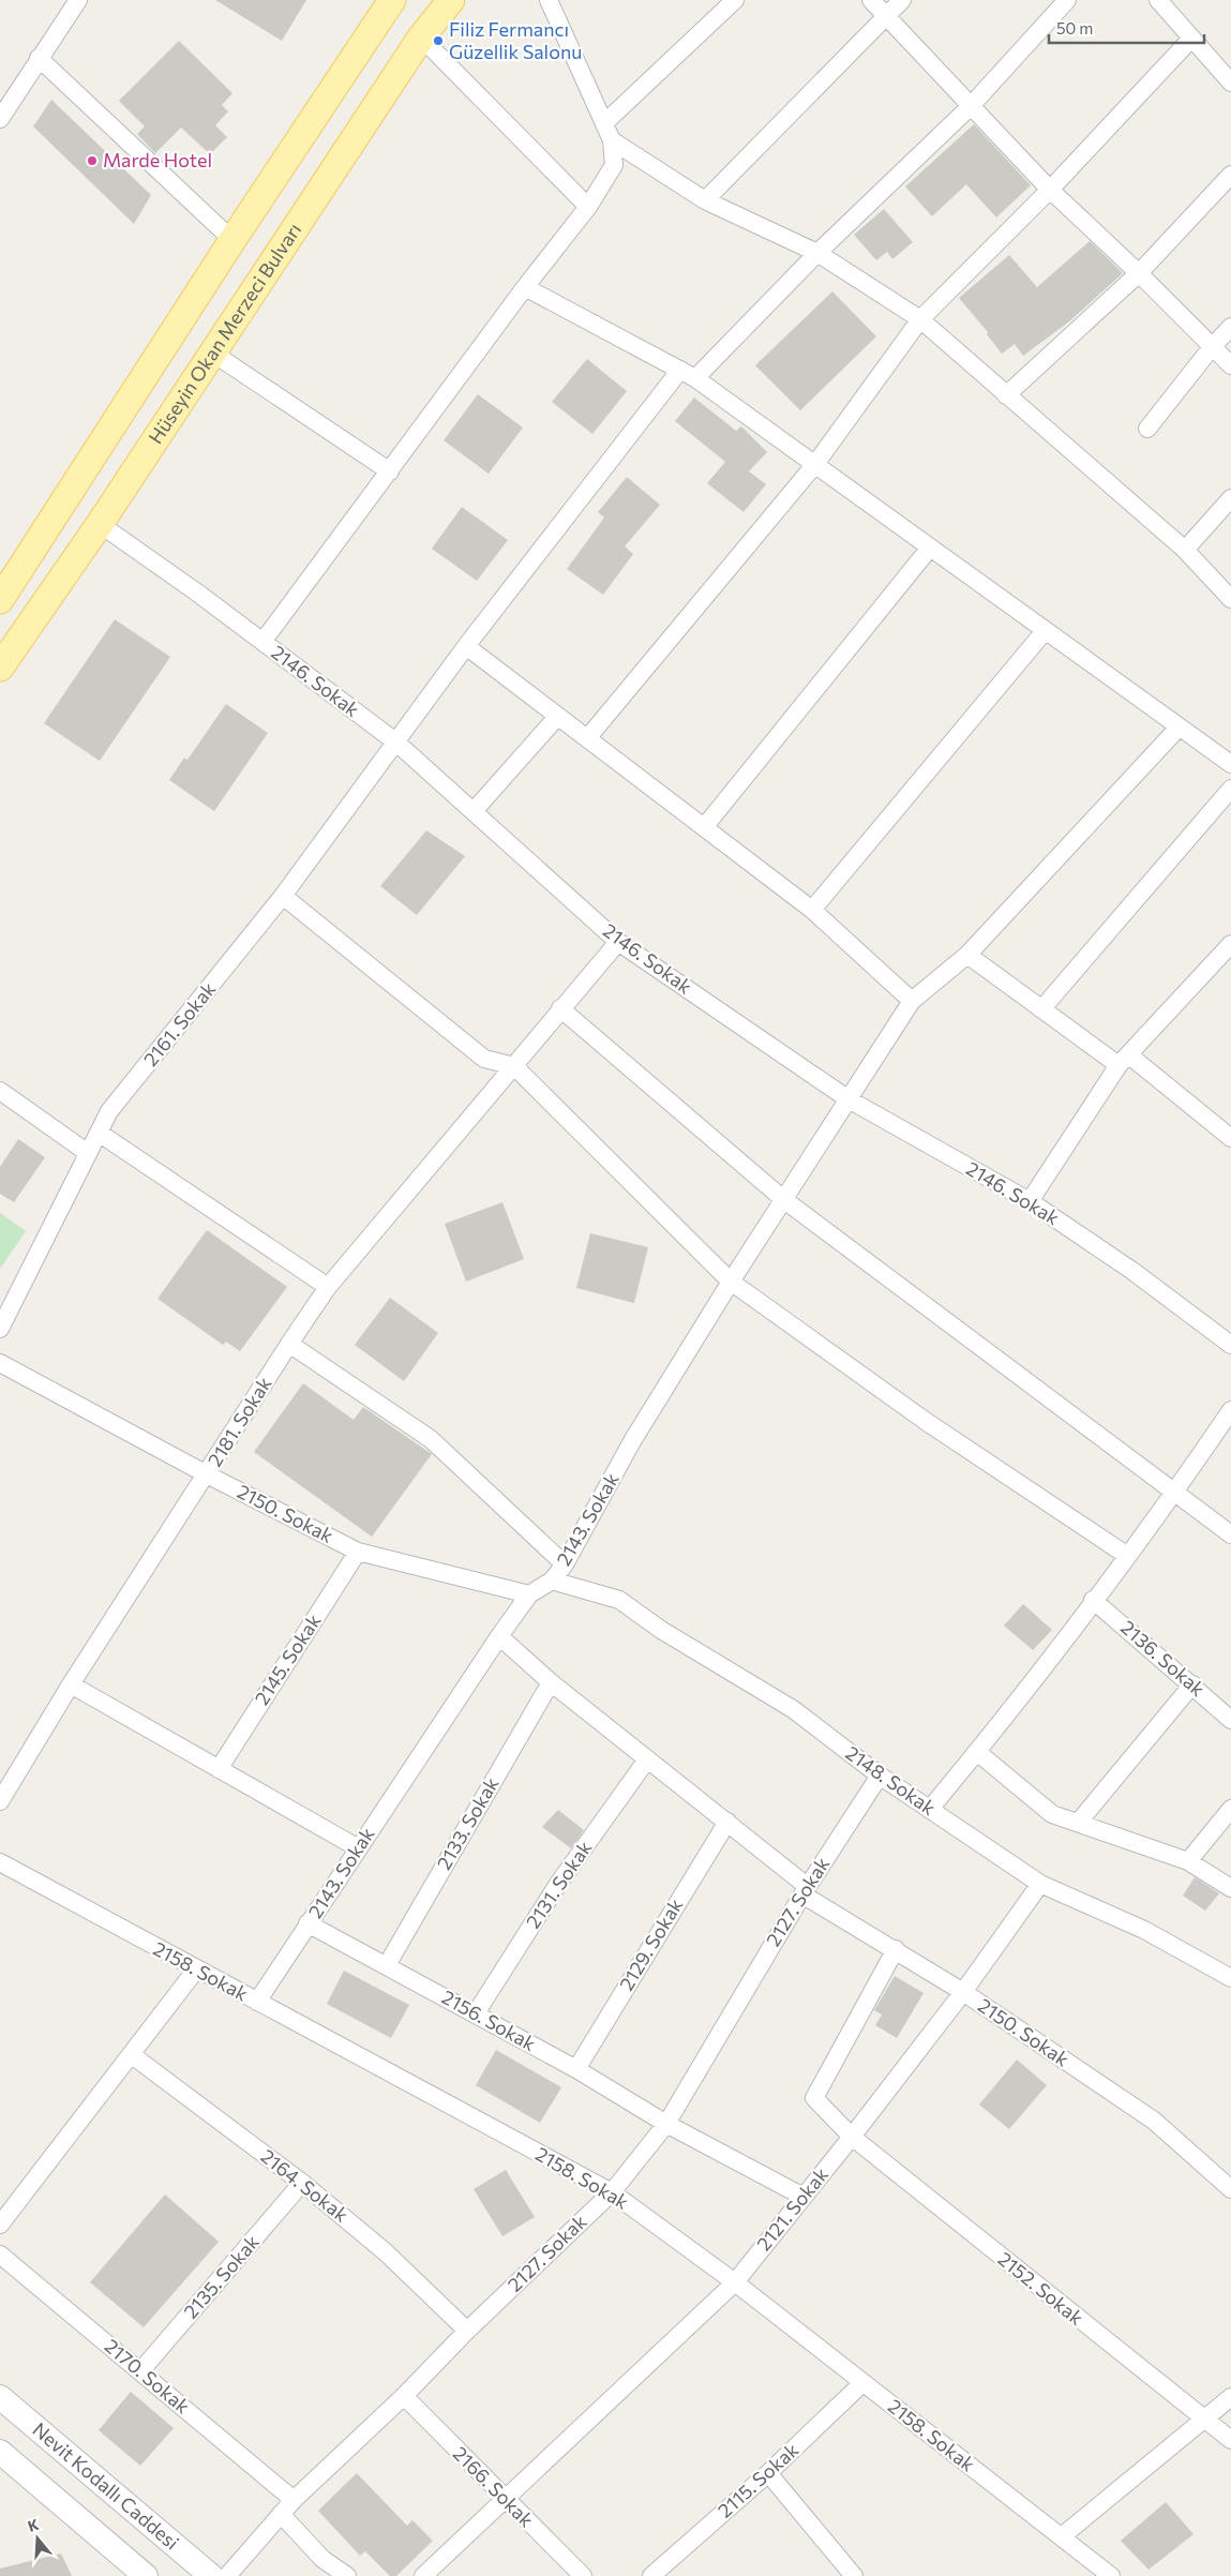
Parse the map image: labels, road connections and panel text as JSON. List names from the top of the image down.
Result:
{
  "streets": {
    "main road": ["Hüseyin Okan Merzeci Bulvarı", "Nevit Kodallı Caddesi"],
    "street": [
      "2146. Sokak",
      "2161. Sokak",
      "2181. Sokak",
      "2150. Sokak",
      "2143. Sokak",
      "2136. Sokak",
      "2145. Sokak",
      "2148. Sokak",
      "2133. Sokak",
      "2131. Sokak",
      "2127. Sokak",
      "2129. Sokak",
      "2158. Sokak",
      "2156. Sokak",
      "2164. Sokak",
      "2121. Sokak",
      "2135. Sokak",
      "2152. Sokak",
      "2170. Sokak",
      "2115. Sokak",
      "2166. Sokak"
    ]
  },
  "crossings": [
    ["Hüseyin Okan Merzeci Bulvarı", "2146. Sokak"],
    ["2146. Sokak", "2161. Sokak"],
    ["2146. Sokak", "2181. Sokak"],
    ["2146. Sokak", "2143. Sokak"],
    ["2181. Sokak", "2150. Sokak"],
    ["2150. Sokak", "2143. Sokak"],
    ["2150. Sokak", "2145. Sokak"],
    ["2150. Sokak", "2133. Sokak"],
    ["2150. Sokak", "2131. Sokak"],
    ["2150. Sokak", "2127. Sokak"],
    ["2150. Sokak", "2129. Sokak"],
    ["2150. Sokak", "2121. Sokak"],
    ["2150. Sokak", "2152. Sokak"],
    ["2143. Sokak", "2148. Sokak"],
    ["2143. Sokak", "2158. Sokak"],
    ["2143. Sokak", "2156. Sokak"],
    ["2148. Sokak", "2127. Sokak"],
    ["2148. Sokak", "2121. Sokak"],
    ["2133. Sokak", "2156. Sokak"],
    ["2131. Sokak", "2156. Sokak"],
    ["2127. Sokak", "2158. Sokak"],
    ["2127. Sokak", "2156. Sokak"],
    ["2127. Sokak", "2164. Sokak"],
    ["2127. Sokak", "2170. Sokak"],
    ["2127. Sokak", "2166. Sokak"],
    ["2129. Sokak", "2156. Sokak"],
    ["2158. Sokak", "2121. Sokak"],
    ["2158. Sokak", "2115. Sokak"],
    ["2156. Sokak", "2121. Sokak"],
    ["2164. Sokak", "2135. Sokak"],
    ["2121. Sokak", "2152. Sokak"],
    ["2121. Sokak", "2166. Sokak"],
    ["2135. Sokak", "2170. Sokak"]
  ],
  "places": ["Filiz Fermancı Güzellik Salonu", "Marde Hotel"],
  "scale_bar": "50 m",
  "north": "top"
}
